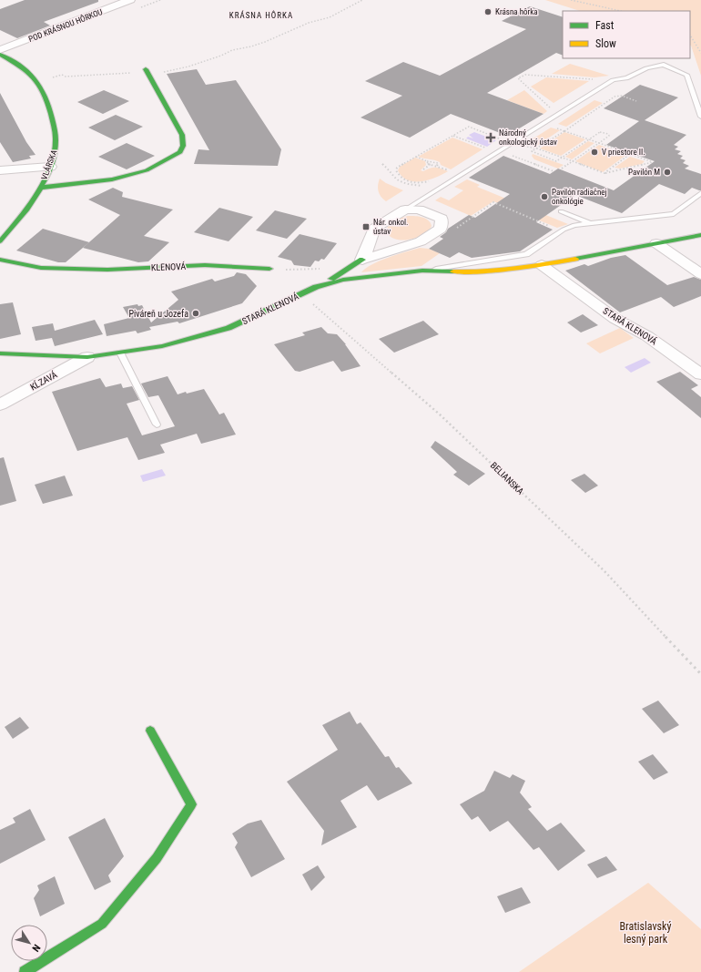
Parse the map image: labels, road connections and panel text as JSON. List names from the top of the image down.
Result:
{
  "streets": {
    "street": [
      "POD KRÁSNOU HÔRKOU",
      "VLÁRSKA",
      "KLENOVÁ",
      "STARÁ KLENOVÁ",
      "KĹZAVÁ"
    ],
    "path": ["BELIANSKA"]
  },
  "crossings": [
    ["STARÁ KLENOVÁ", "KĹZAVÁ"],
    ["STARÁ KLENOVÁ", "BELIANSKA"]
  ],
  "districts": ["KRÁSNA HÔRKA"],
  "parks": ["Bratislavský lesný park"],
  "places": {
    "other": [
      "Krásna hôrka",
      "V priestore II.",
      "Pavilón M",
      "Pavilón radiačnej onkológie",
      "Piváreň u Jozefa"
    ],
    "health": ["Národný onkologický ústav"],
    "transit": ["Nár. onkol. ústav"]
  },
  "legend": ["Fast", "Slow"],
  "north": "bottom right"
}
